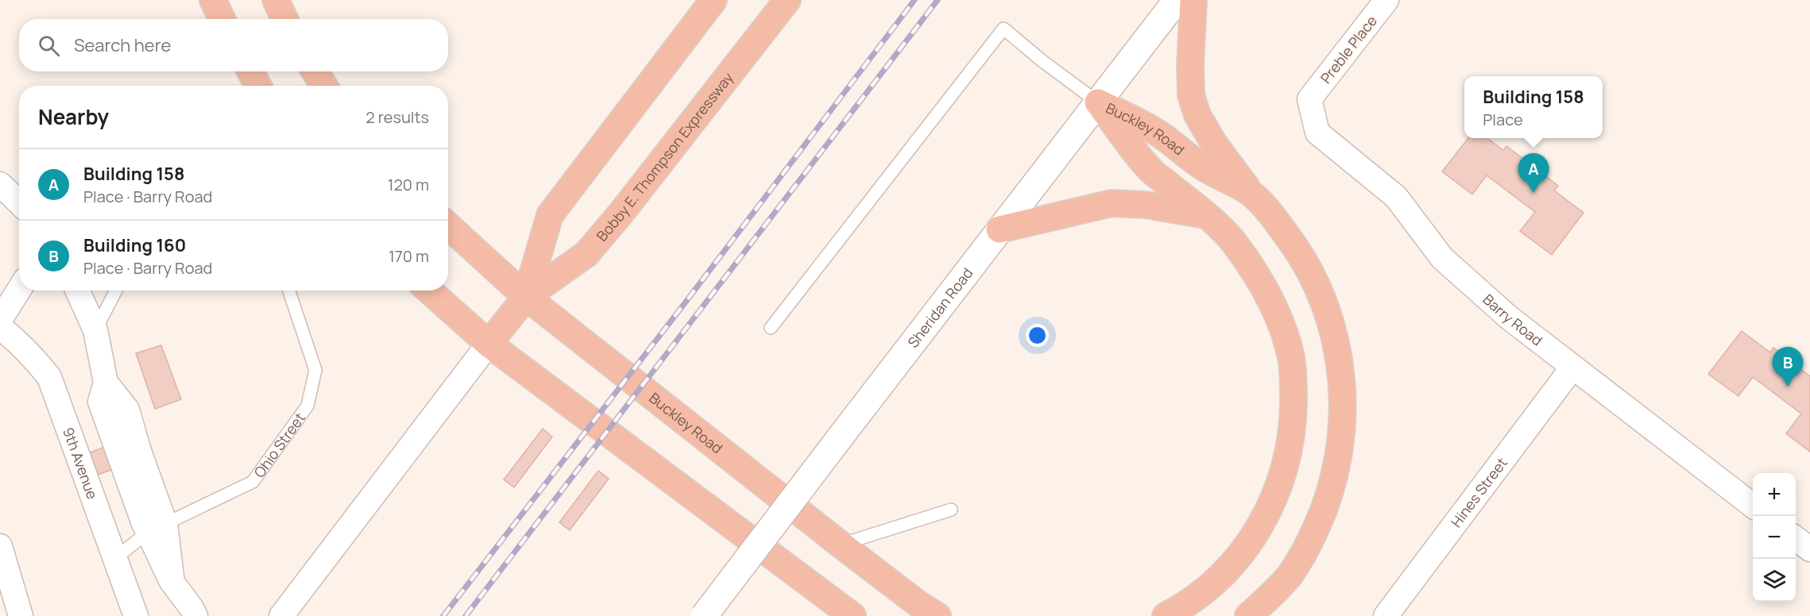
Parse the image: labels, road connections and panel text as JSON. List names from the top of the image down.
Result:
{
  "streets": {
    "highway": ["Buckley Road", "Bobby E. Thompson Expressway"],
    "main road": ["Sheridan Road"],
    "street": [
      "Preble Place",
      "Barry Road",
      "9th Avenue",
      "Hines Street"
    ],
    "lane": ["Ohio Street"]
  },
  "crossings": [
    ["Preble Place", "Barry Road"],
    ["Buckley Road", "Bobby E. Thompson Expressway"],
    ["Buckley Road", "Sheridan Road"],
    ["Barry Road", "Hines Street"],
    ["Ohio Street", "9th Avenue"]
  ],
  "page": {
    "search": "Search here",
    "popup": ["Building 158", "Place"],
    "heading": ["Nearby", "2 results"],
    "list": [
      {
        "mark": "A",
        "name": "Building 158",
        "note": "Place · Barry Road",
        "value": "120 m"
      },
      {
        "mark": "B",
        "name": "Building 160",
        "note": "Place · Barry Road",
        "value": "170 m"
      }
    ],
    "pins": ["A", "B"],
    "map_buttons": ["+", "−"]
  }
}
